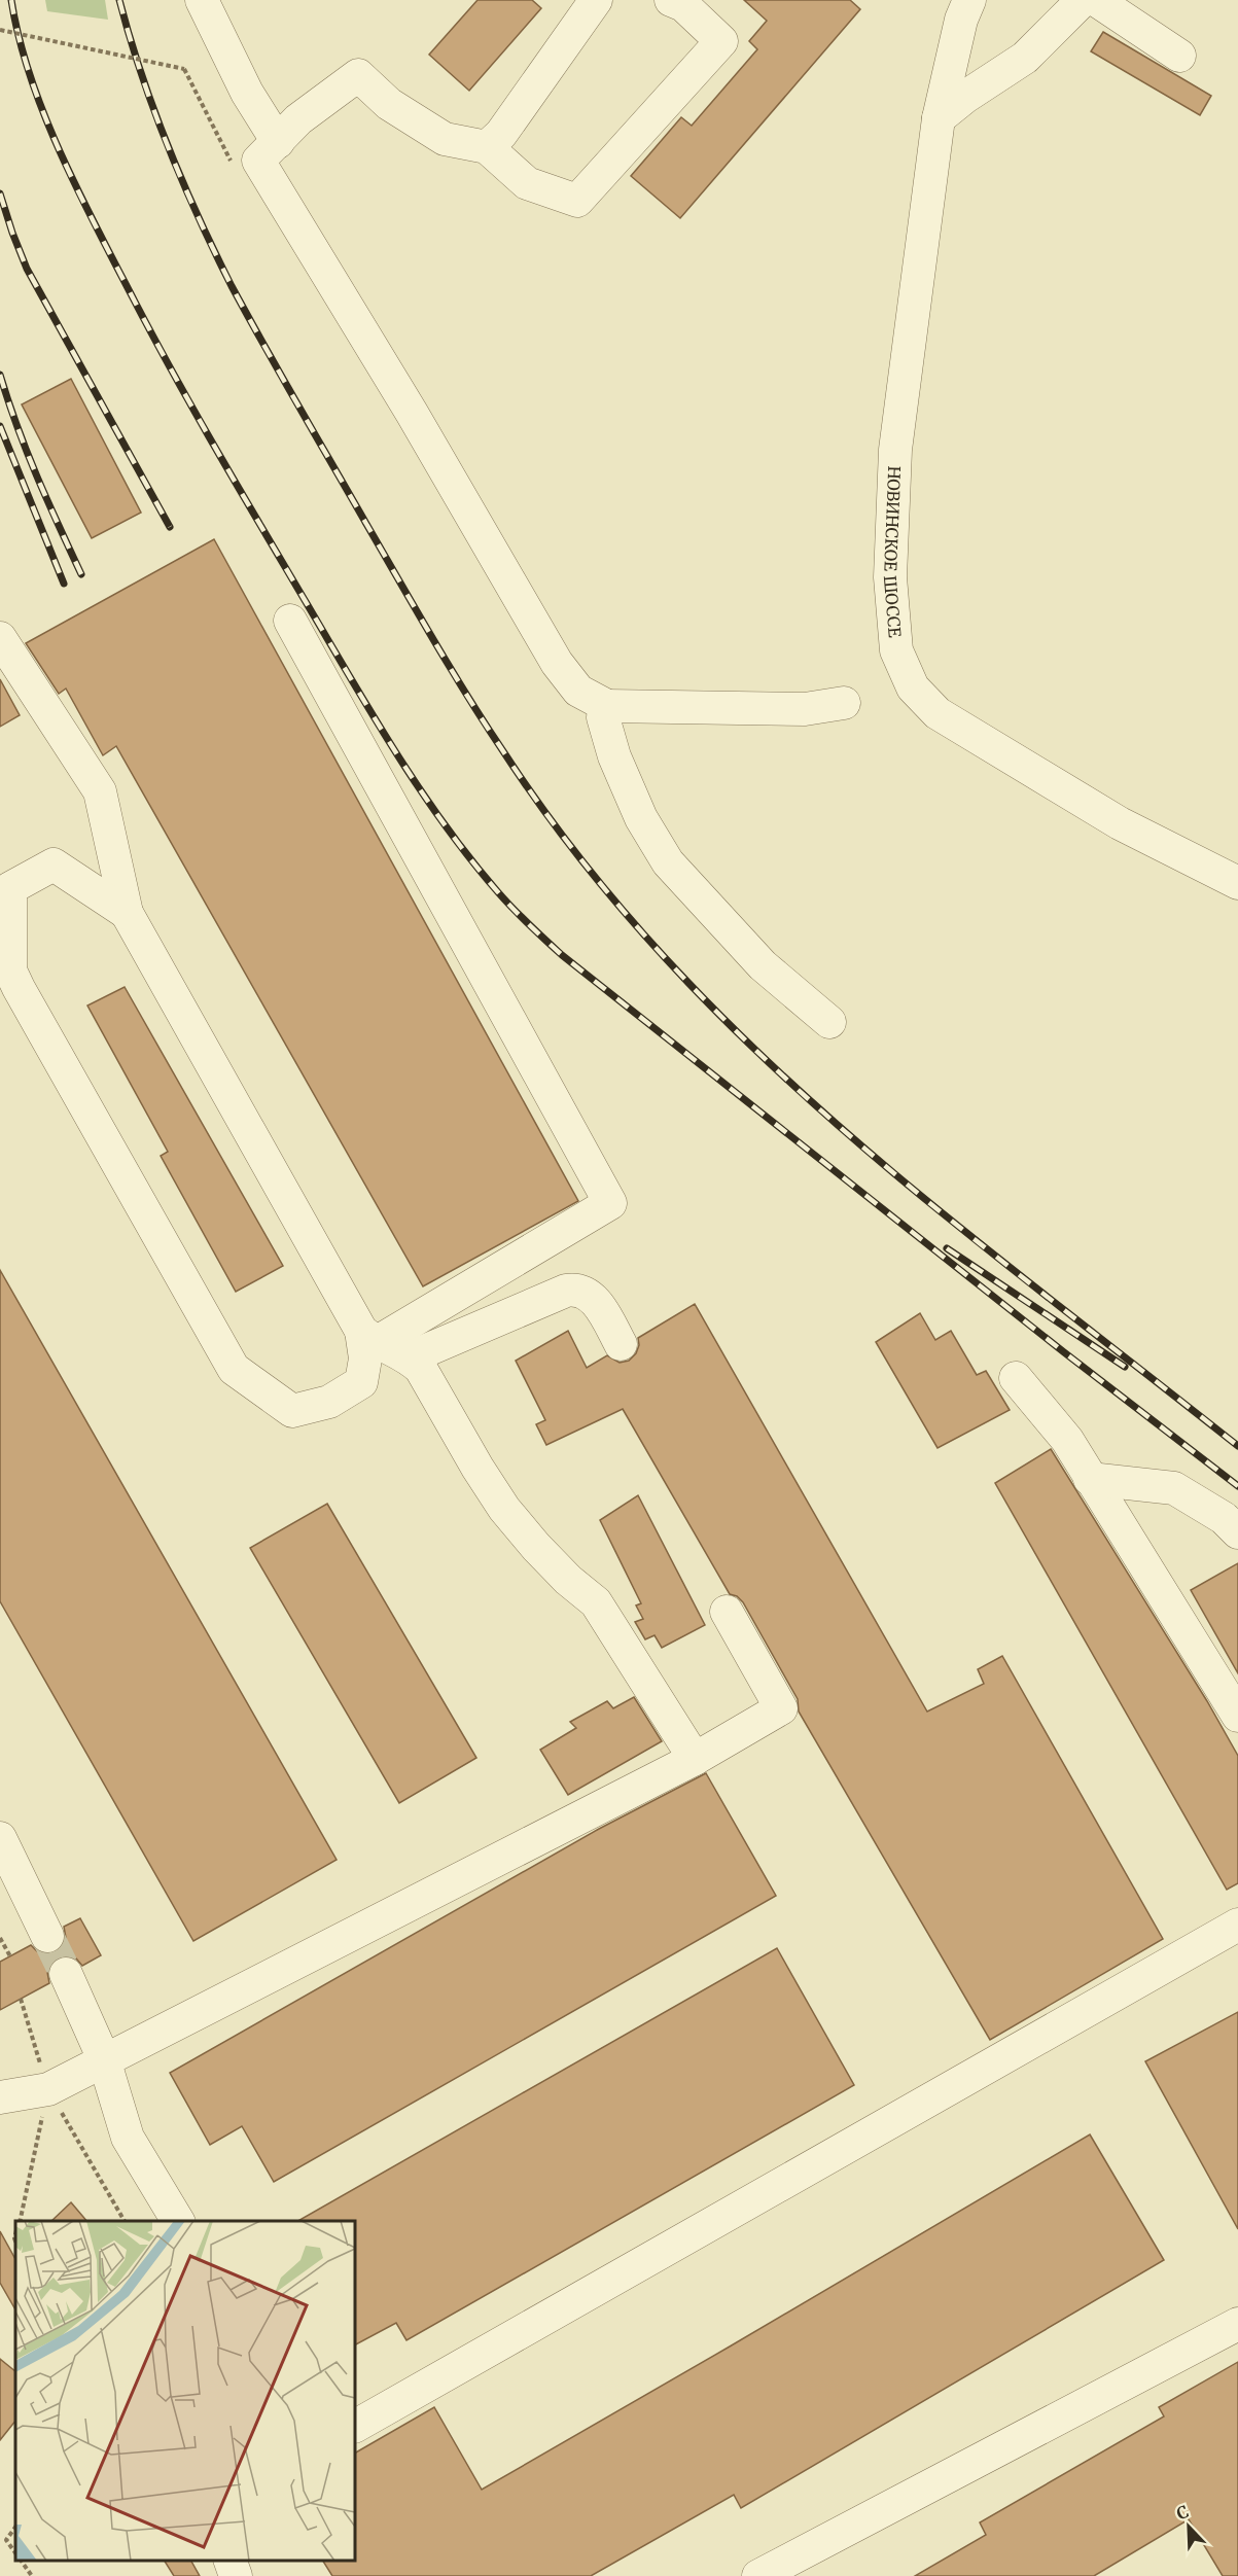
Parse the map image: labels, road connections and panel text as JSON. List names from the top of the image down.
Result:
{
  "streets": {
    "street": ["НОВИНСКОЕ ШОССЕ"]
  },
  "north": "top left"
}
